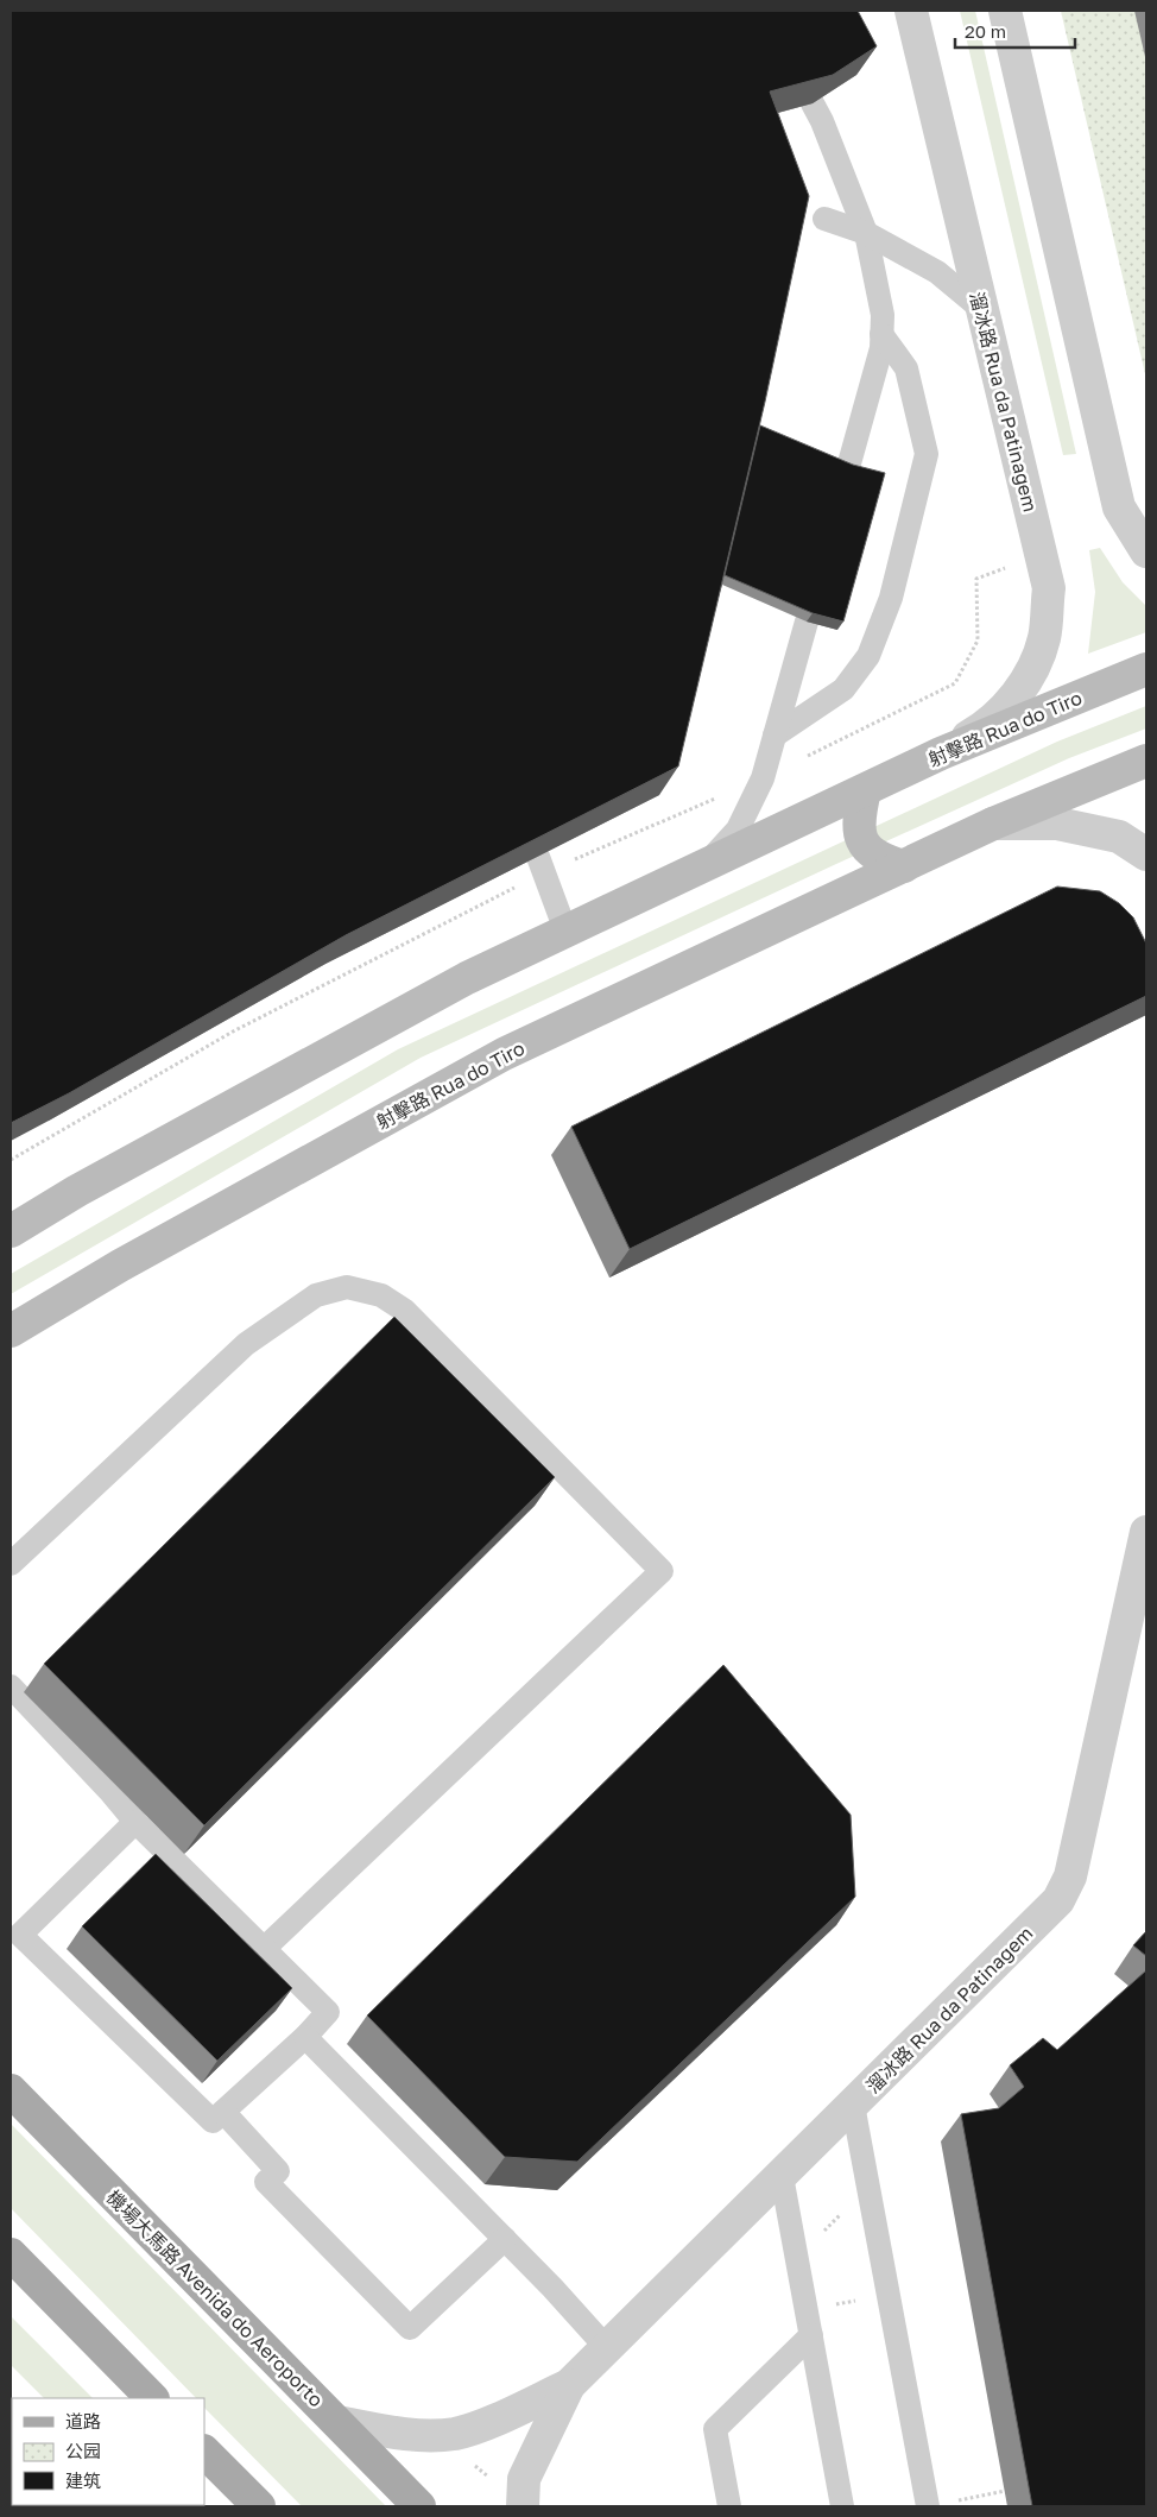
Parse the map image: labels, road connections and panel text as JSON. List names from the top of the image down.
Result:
{
  "streets": {
    "main road": ["機場大馬路 Avenida do Aeroporto"],
    "street": ["溜冰路 Rua da Patinagem", "射擊路 Rua do Tiro"]
  },
  "crossings": [
    ["溜冰路 Rua da Patinagem", "射擊路 Rua do Tiro"],
    ["溜冰路 Rua da Patinagem", "機場大馬路 Avenida do Aeroporto"]
  ],
  "legend": ["道路", "公园", "建筑"],
  "scale_bar": "20 m"
}
